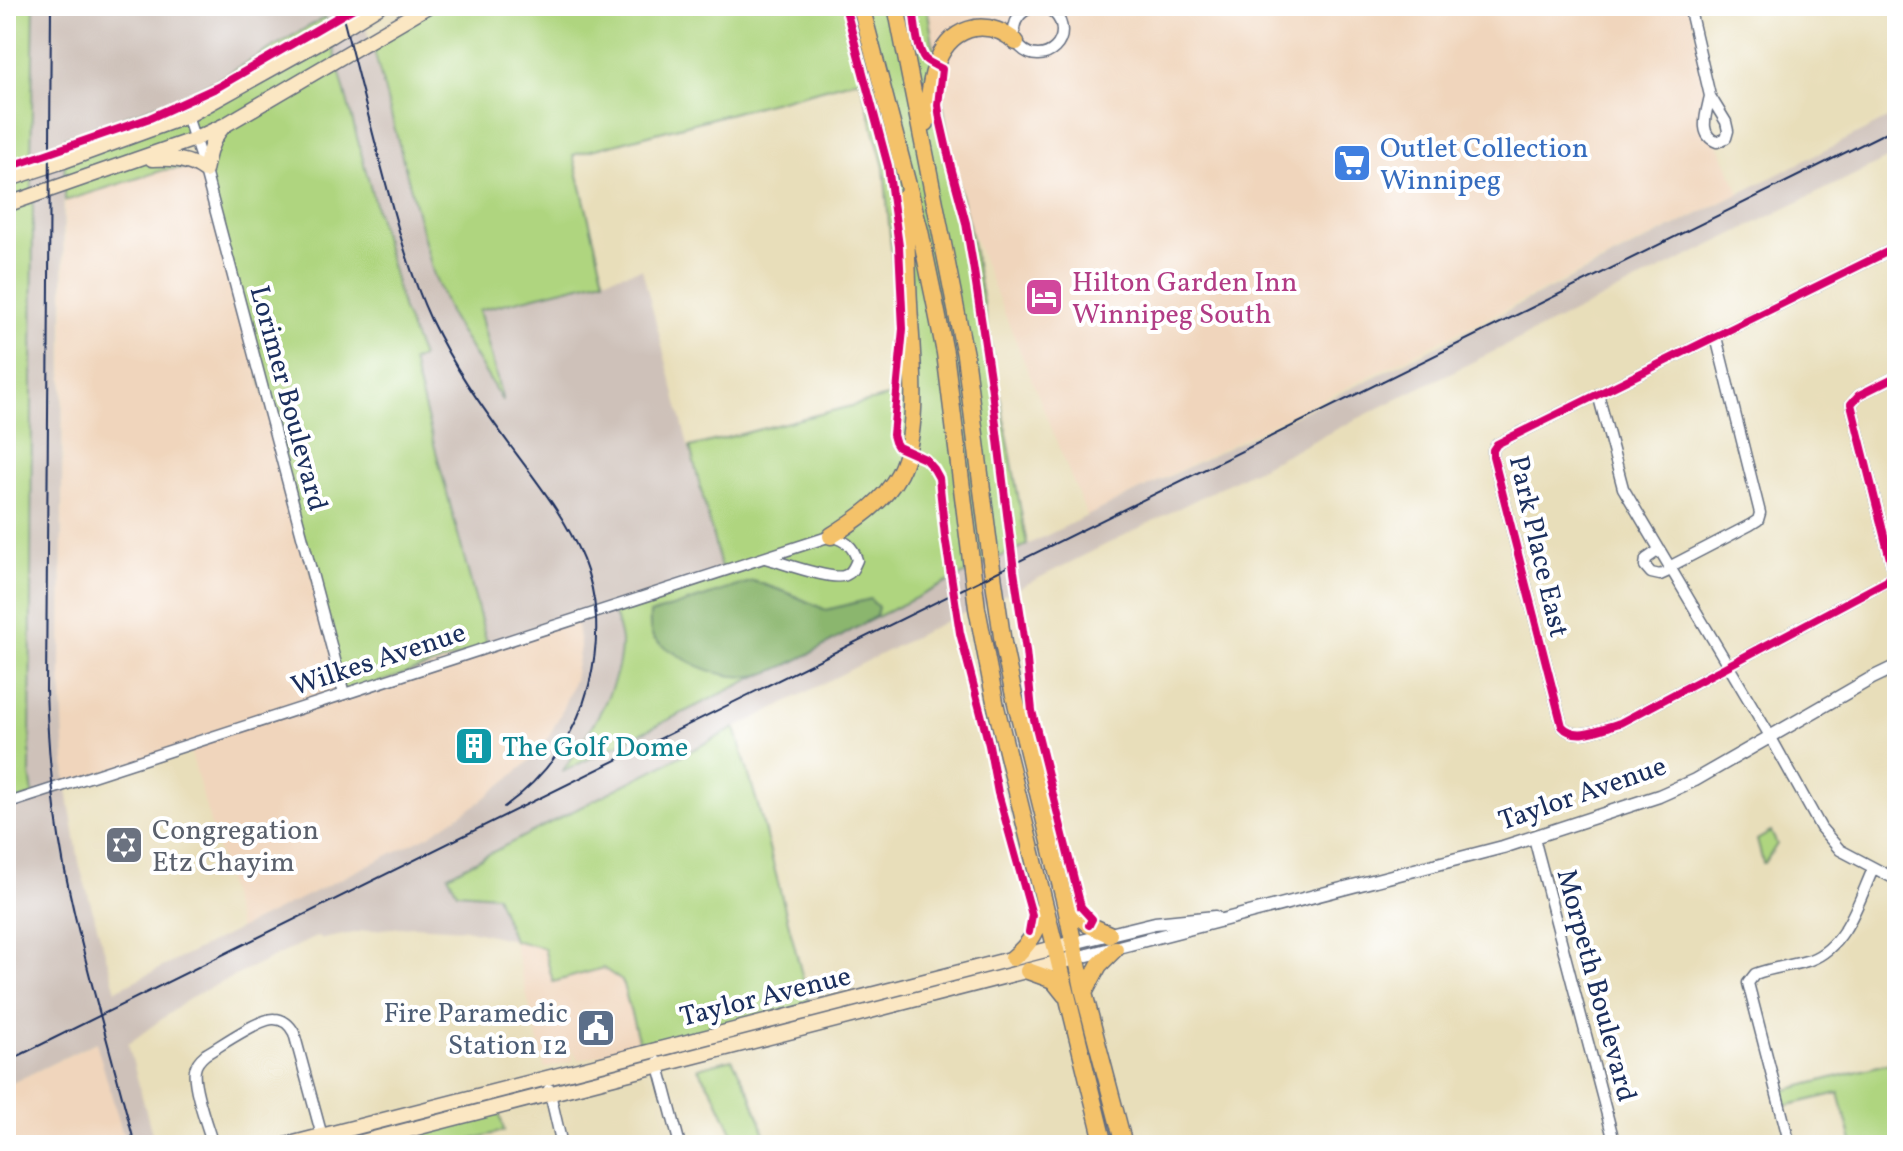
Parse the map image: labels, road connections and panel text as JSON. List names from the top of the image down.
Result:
{
  "streets": {
    "main road": ["Taylor Avenue"],
    "street": [
      "Lorimer Boulevard",
      "Park Place East",
      "Wilkes Avenue",
      "Morpeth Boulevard"
    ]
  },
  "crossings": [
    ["Lorimer Boulevard", "Wilkes Avenue"],
    ["Taylor Avenue", "Morpeth Boulevard"]
  ],
  "places": {
    "supermarket": ["Outlet Collection Winnipeg"],
    "hotel": ["Hilton Garden Inn Winnipeg South"],
    "building": ["The Golf Dome"],
    "synagogue": ["Congregation Etz Chayim"],
    "public building": ["Fire Paramedic Station 12"]
  }
}
